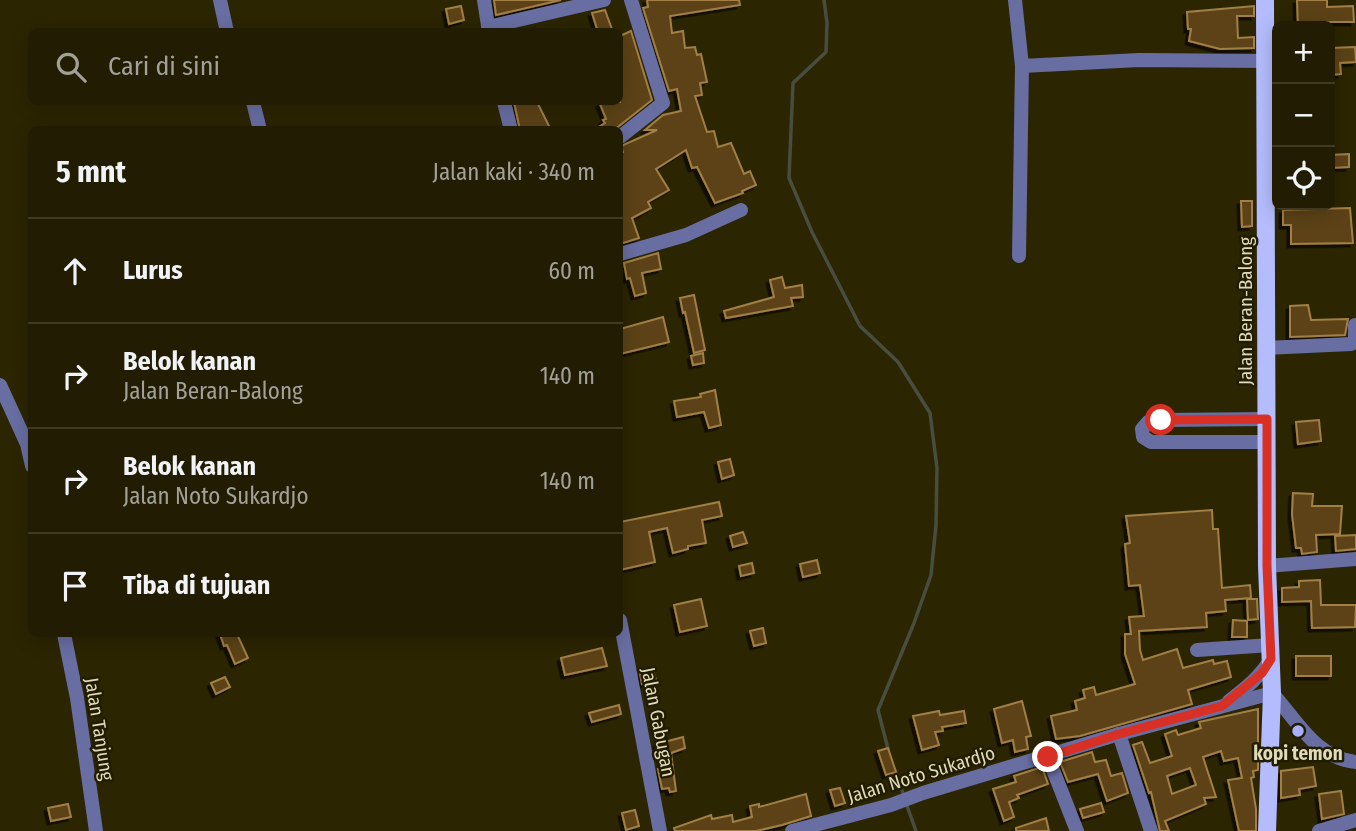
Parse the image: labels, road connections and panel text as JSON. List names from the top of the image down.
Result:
{
  "streets": {
    "main road": ["Jalan Beran-Balong"],
    "street": ["Jalan Gabugan", "Jalan Tanjung", "Jalan Noto Sukardjo"]
  },
  "crossings": [
    ["Jalan Beran-Balong", "Jalan Noto Sukardjo"]
  ],
  "places": ["kopi temon"],
  "page": {
    "map_buttons": ["+", "−"],
    "search": "Cari di sini",
    "heading": ["5 mnt", "Jalan kaki · 340 m"],
    "list": [
      ["Lurus", "60 m"],
      ["Belok kanan", "Jalan Beran-Balong", "140 m"],
      ["Belok kanan", "Jalan Noto Sukardjo", "140 m"],
      "Tiba di tujuan"
    ]
  }
}
